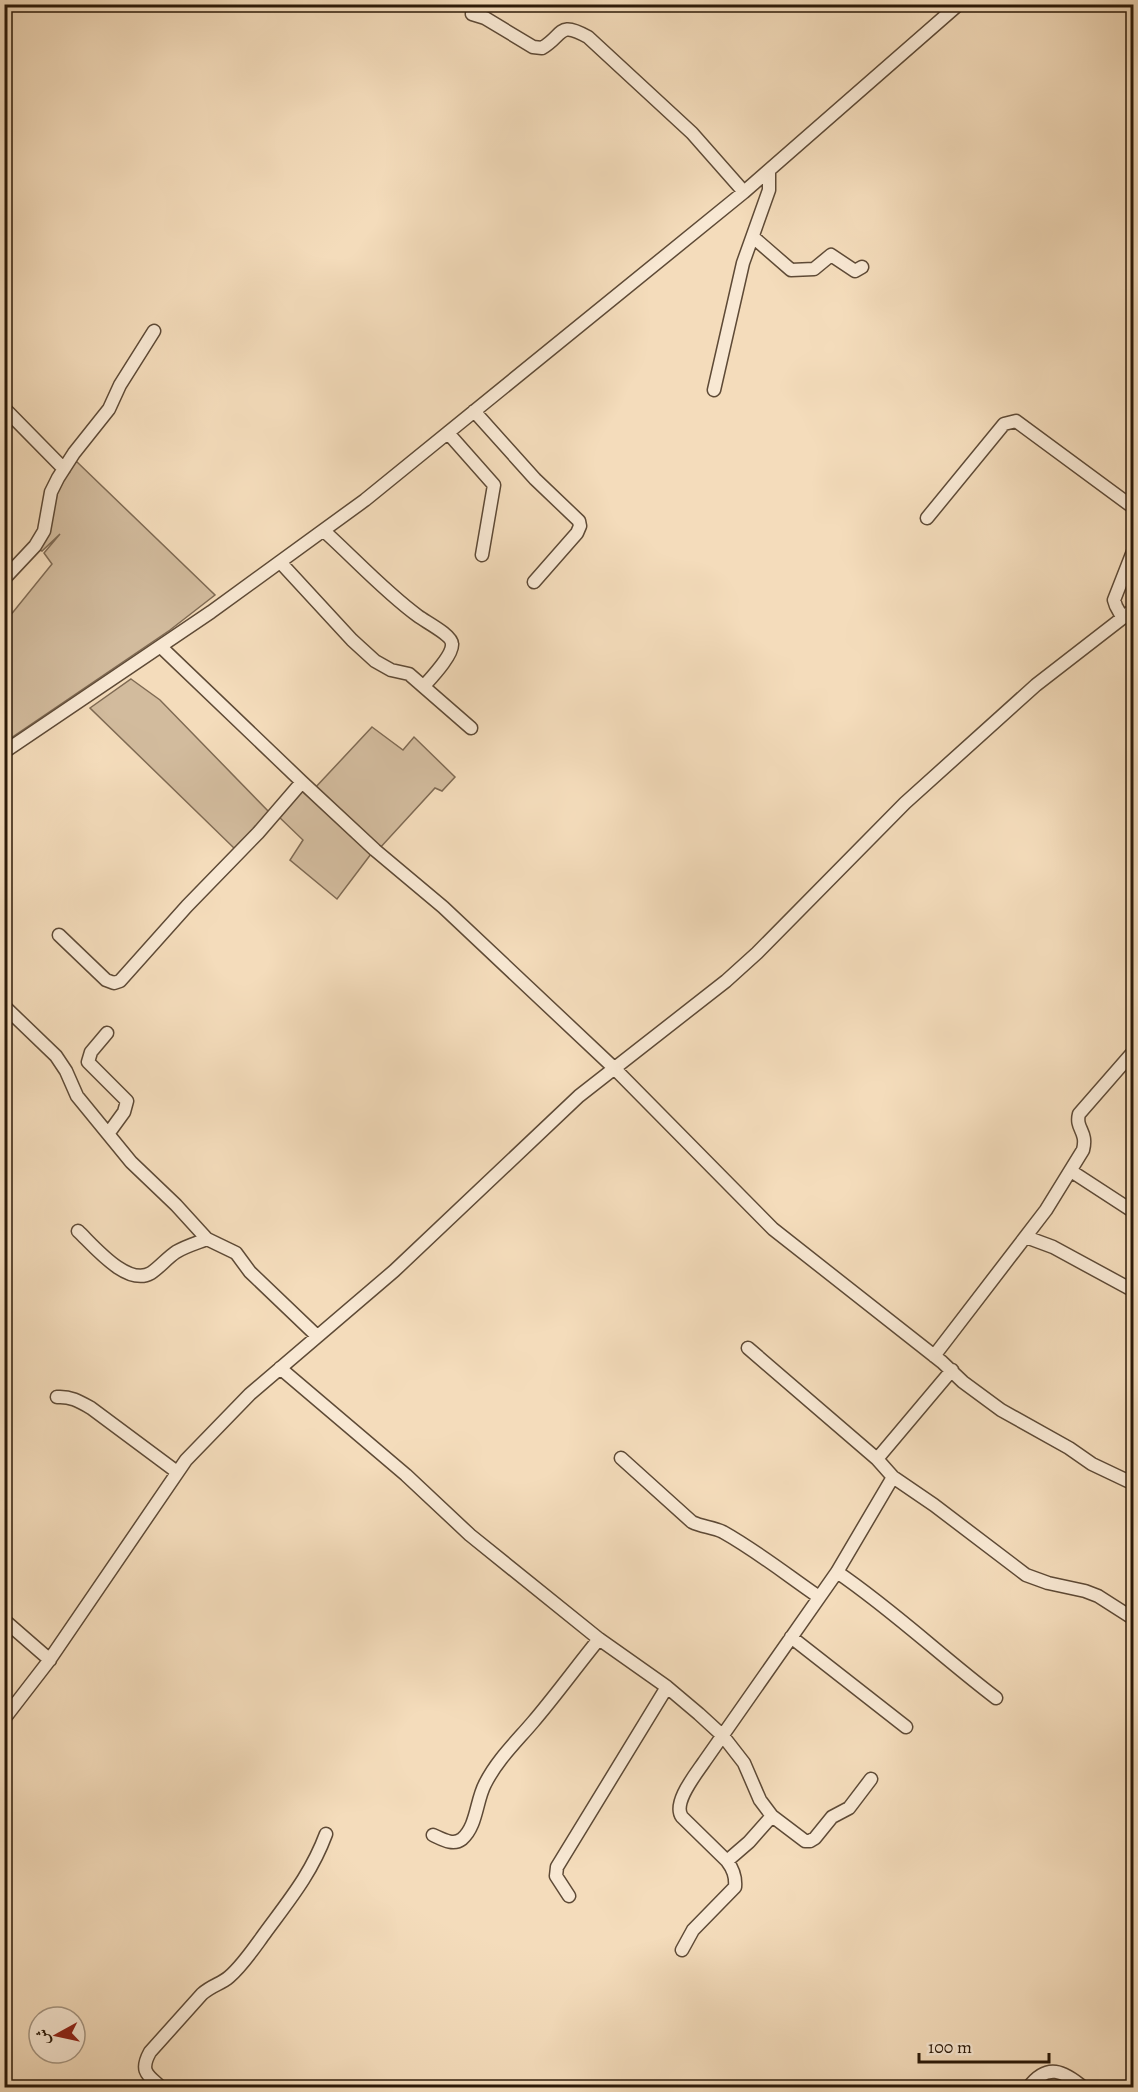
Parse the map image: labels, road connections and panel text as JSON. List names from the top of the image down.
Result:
{
  "scale_bar": "100 m",
  "north": "left"
}
